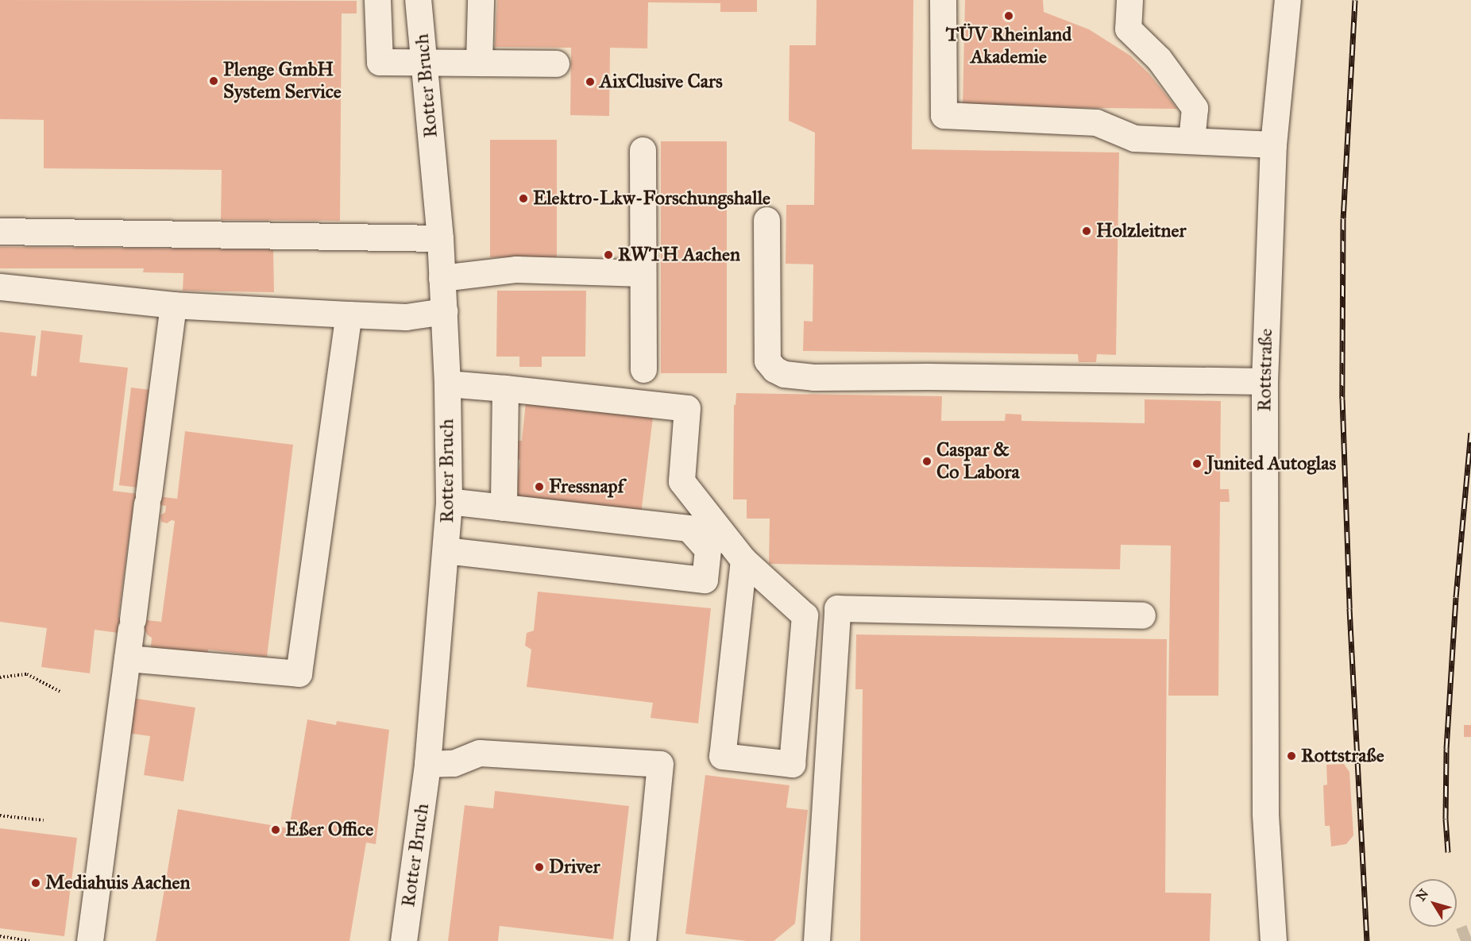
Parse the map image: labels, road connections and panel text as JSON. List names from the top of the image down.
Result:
{
  "streets": {
    "street": ["Rotter Bruch", "Rottstraße"]
  },
  "places": [
    "TÜV Rheinland Akademie",
    "Plenge GmbH System Service",
    "AixClusive Cars",
    "Elektro-Lkw-Forschungshalle",
    "Holzleitner",
    "RWTH Aachen",
    "Caspar & Co Labora",
    "Junited Autoglas",
    "Fressnapf",
    "Rottstraße",
    "Eßer Office",
    "Driver",
    "Mediahuis Aachen"
  ],
  "north": "top left"
}
